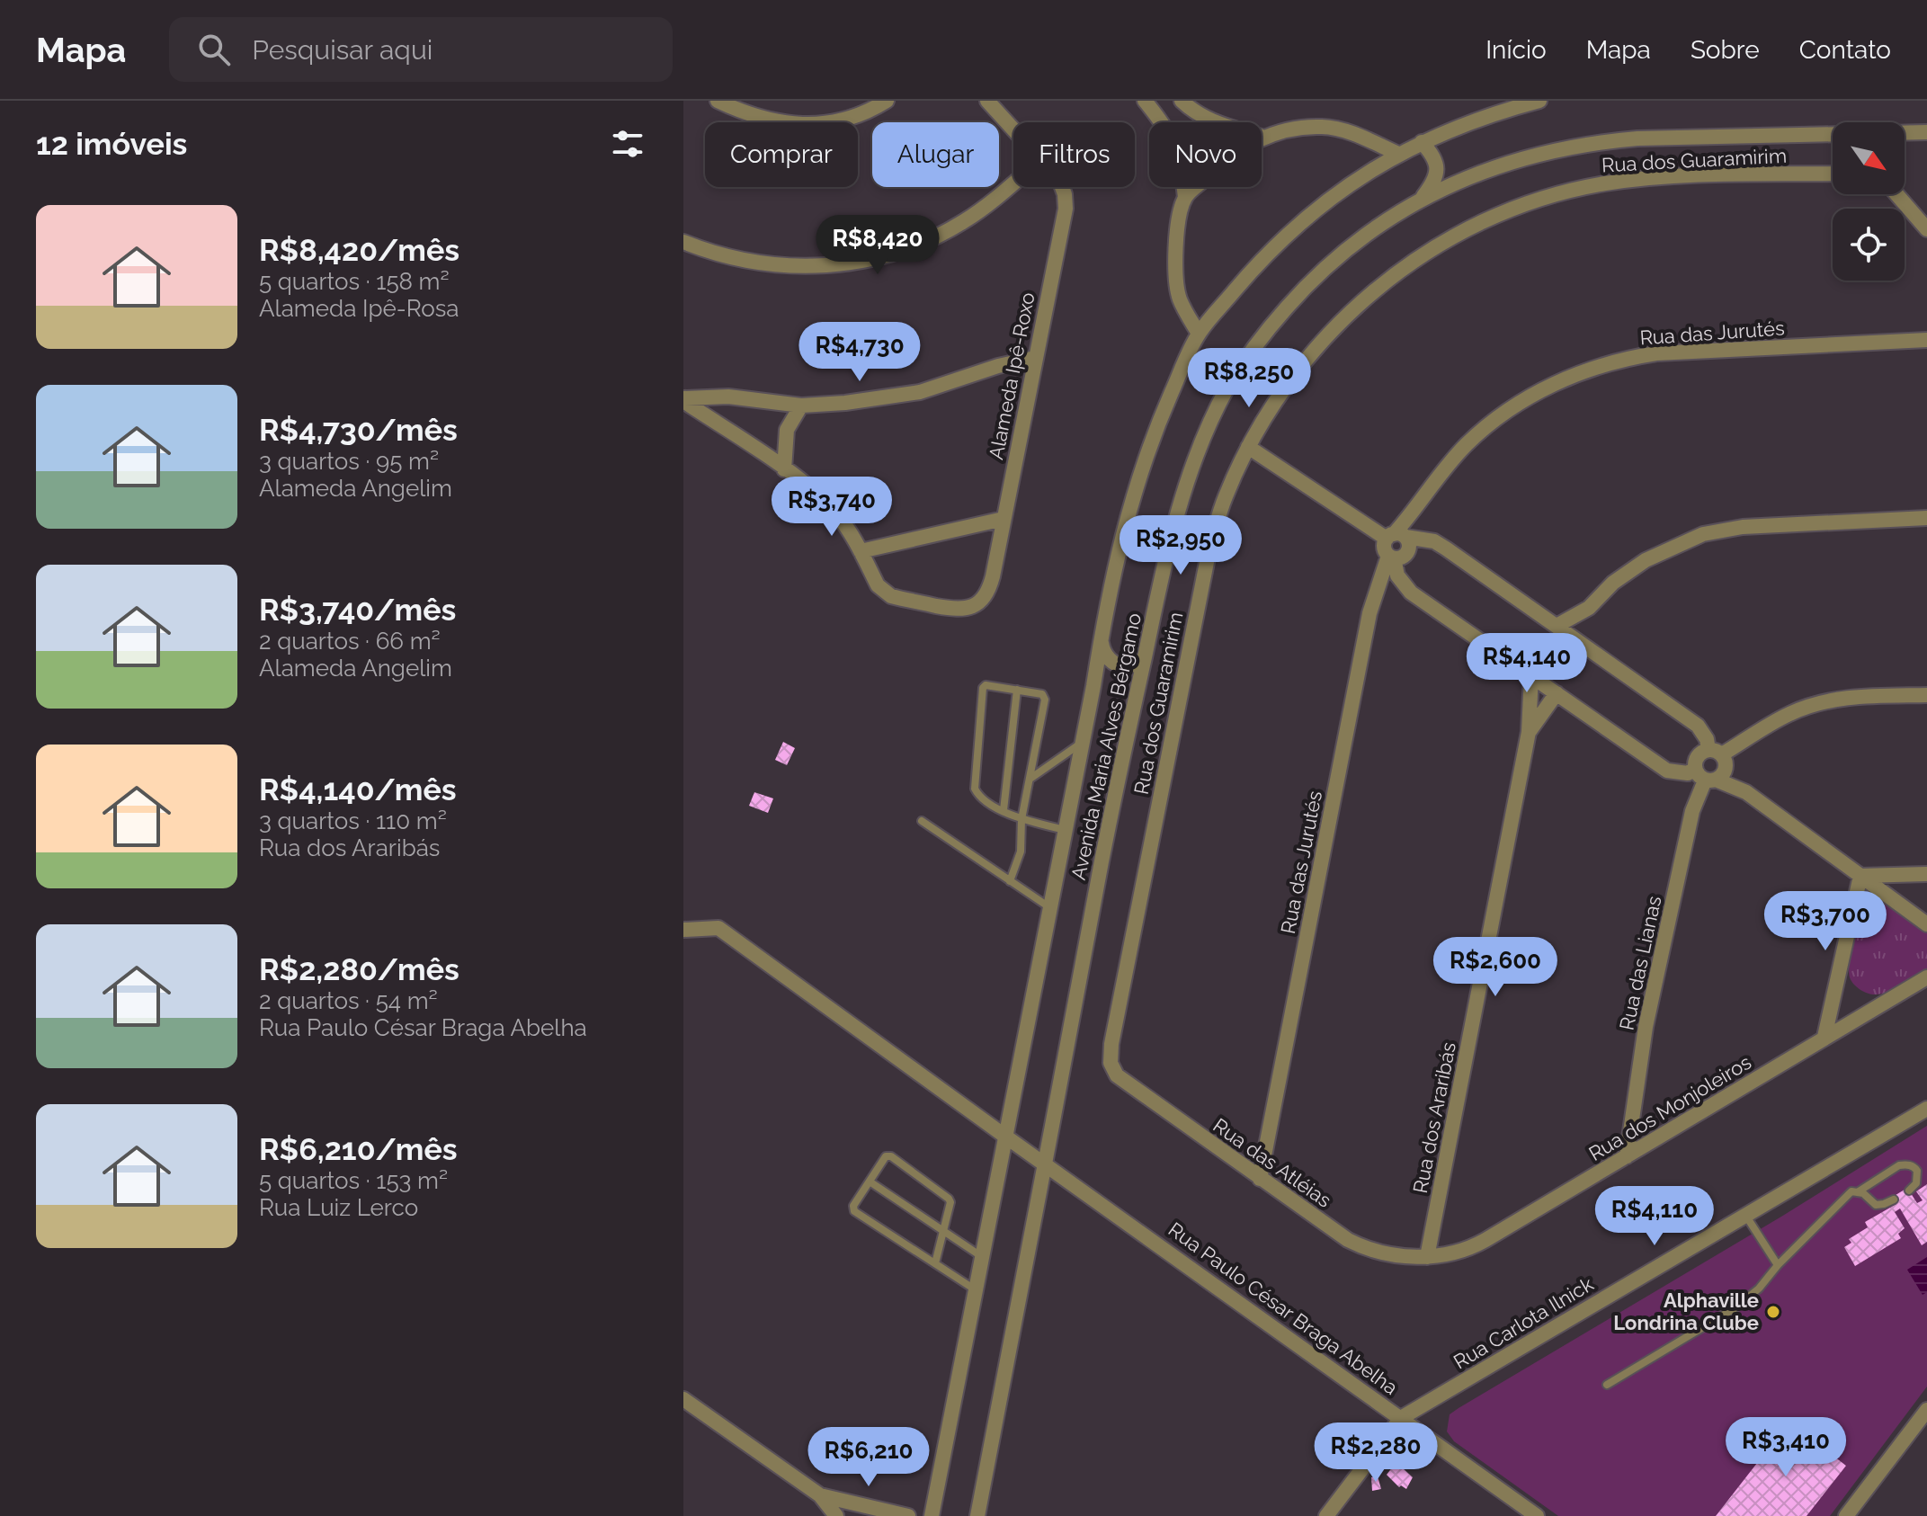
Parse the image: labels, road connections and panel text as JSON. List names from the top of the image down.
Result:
{
  "streets": {
    "street": [
      "Rua dos Guaramirim",
      "Rua das Jurutés",
      "Alameda Ipê-Roxo",
      "Avenida Maria Alves Bérgamo",
      "Rua das Lianas",
      "Rua dos Monjoleiros",
      "Rua dos Araribás",
      "Rua das Atléias",
      "Rua Paulo César Braga Abelha",
      "Rua Carlota Ilnick"
    ]
  },
  "crossings": [
    ["Rua dos Guaramirim", "Rua das Atléias"],
    ["Rua das Jurutés", "Rua das Atléias"],
    ["Avenida Maria Alves Bérgamo", "Rua Paulo César Braga Abelha"],
    ["Rua das Lianas", "Rua dos Monjoleiros"],
    ["Rua dos Monjoleiros", "Rua dos Araribás"],
    ["Rua dos Monjoleiros", "Rua das Atléias"],
    ["Rua dos Araribás", "Rua das Atléias"],
    ["Rua Paulo César Braga Abelha", "Rua Carlota Ilnick"]
  ],
  "places": ["Alphaville Londrina Clube"],
  "north": "bottom right",
  "page": {
    "header": "Mapa",
    "search": "Pesquisar aqui",
    "nav": [
      "Início",
      "Mapa",
      "Sobre",
      "Contato"
    ],
    "heading": "12 imóveis",
    "chip": [
      "Comprar",
      "Alugar",
      "Filtros",
      "Novo"
    ],
    "list": [
      {
        "name": "R$8,420/mês",
        "note": "5 quartos · 158 m² · Alameda Ipê-Rosa"
      },
      {
        "name": "R$4,730/mês",
        "note": "3 quartos · 95 m² · Alameda Angelim"
      },
      {
        "name": "R$3,740/mês",
        "note": "2 quartos · 66 m² · Alameda Angelim"
      },
      {
        "name": "R$4,140/mês",
        "note": "3 quartos · 110 m² · Rua dos Araribás"
      },
      {
        "name": "R$2,280/mês",
        "note": "2 quartos · 54 m² · Rua Paulo César Braga Abelha"
      },
      {
        "name": "R$6,210/mês",
        "note": "5 quartos · 153 m² · Rua Luiz Lerco"
      }
    ],
    "price": [
      "R$8,420",
      "R$4,730",
      "R$8,250",
      "R$3,740",
      "R$2,950",
      "R$4,140",
      "R$3,700",
      "R$2,600",
      "R$4,110",
      "R$3,410",
      "R$2,280",
      "R$6,210"
    ]
  }
}
